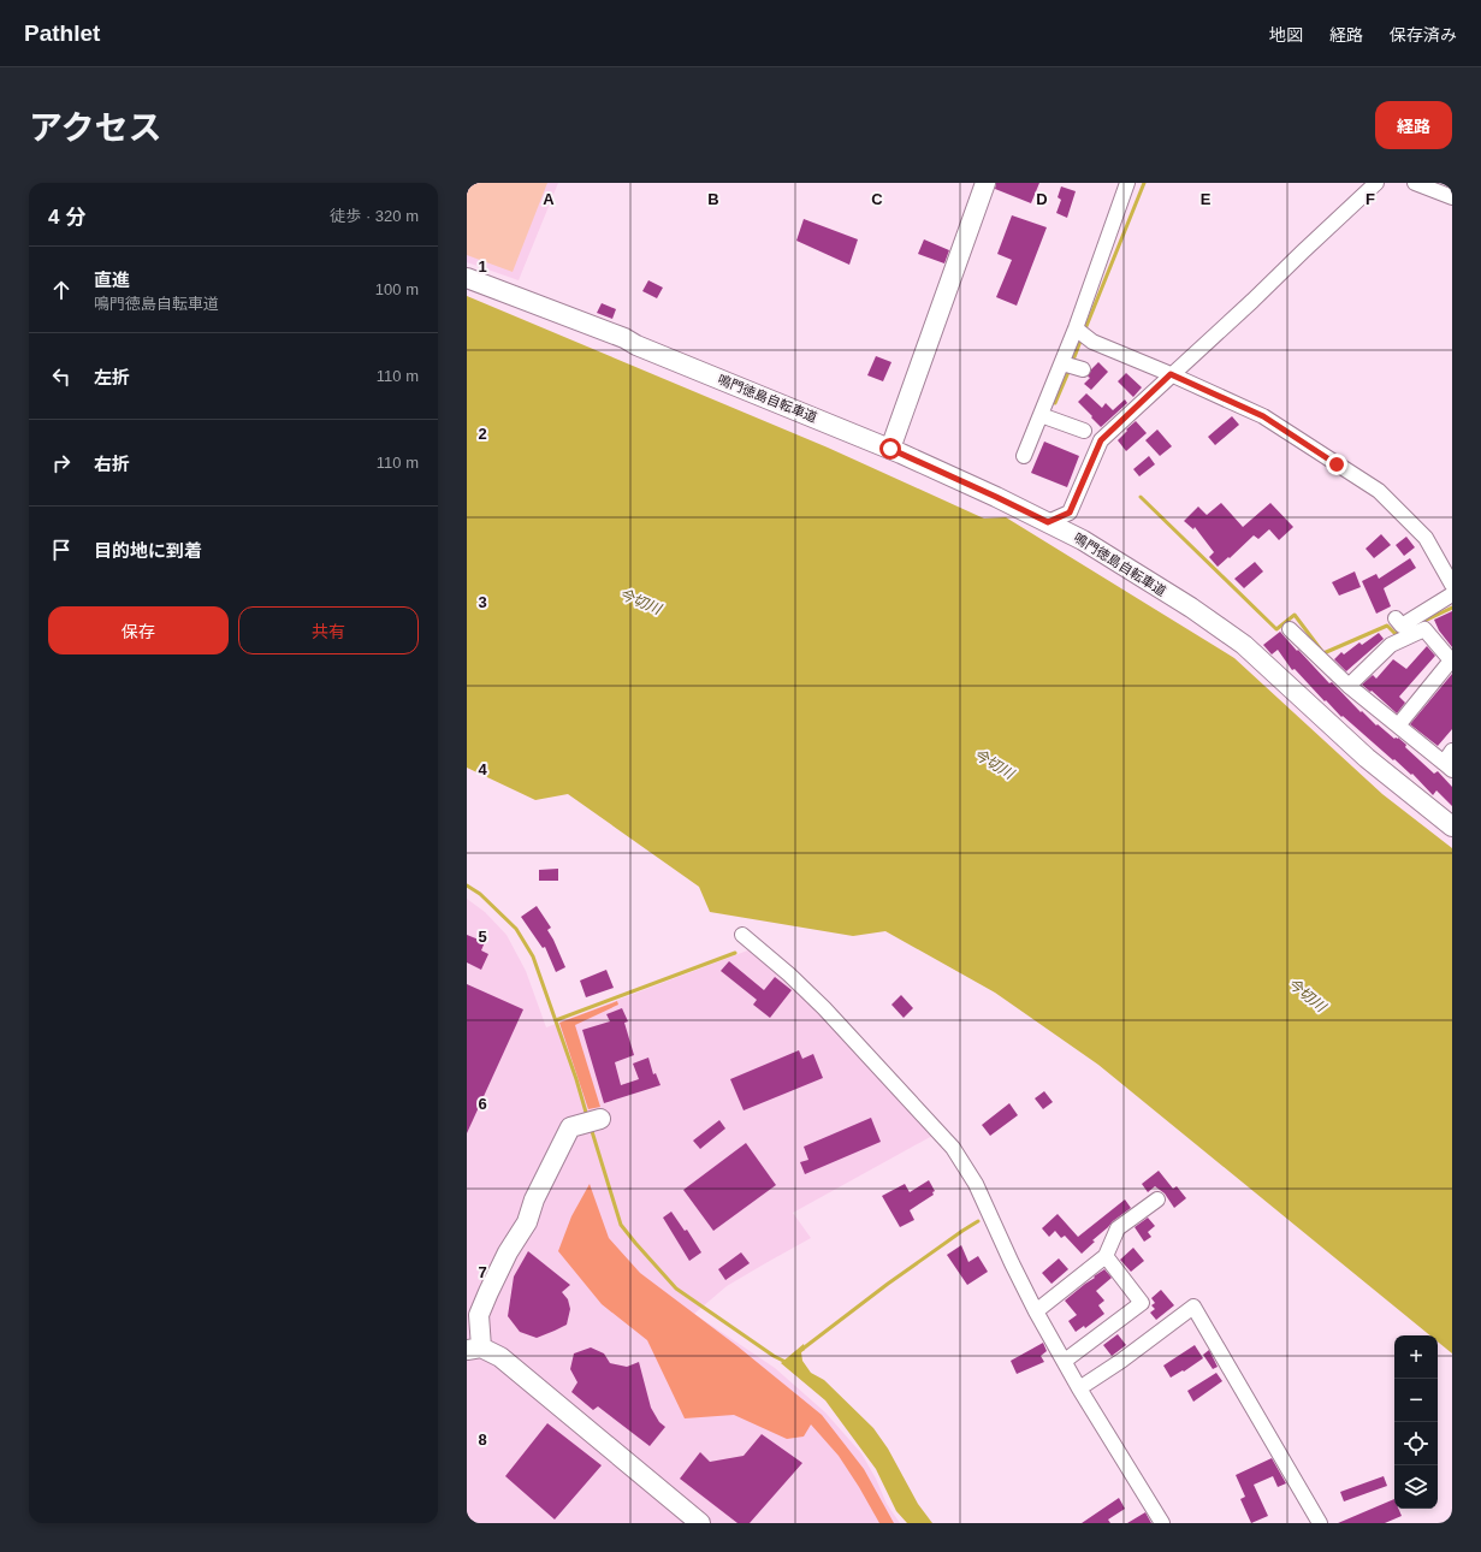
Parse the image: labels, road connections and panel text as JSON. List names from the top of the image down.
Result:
{
  "streets": {
    "main road": ["鳴門徳島自転車道"]
  },
  "water": ["今切川"],
  "page": {
    "header": "Pathlet",
    "nav": ["地図", "経路", "保存済み"],
    "title": "アクセス",
    "buttons": [
      "経路",
      ["保存", "共有"]
    ],
    "heading": ["4 分", "徒歩 · 320 m"],
    "list": [
      ["直進", "鳴門徳島自転車道", "100 m"],
      ["左折", "110 m"],
      ["右折", "110 m"],
      "目的地に到着"
    ],
    "map_buttons": ["+", "−"]
  },
  "grid": {
    "columns": [
      "A",
      "B",
      "C",
      "D",
      "E",
      "F"
    ],
    "rows": [
      "1",
      "2",
      "3",
      "4",
      "5",
      "6",
      "7",
      "8"
    ]
  }
}
